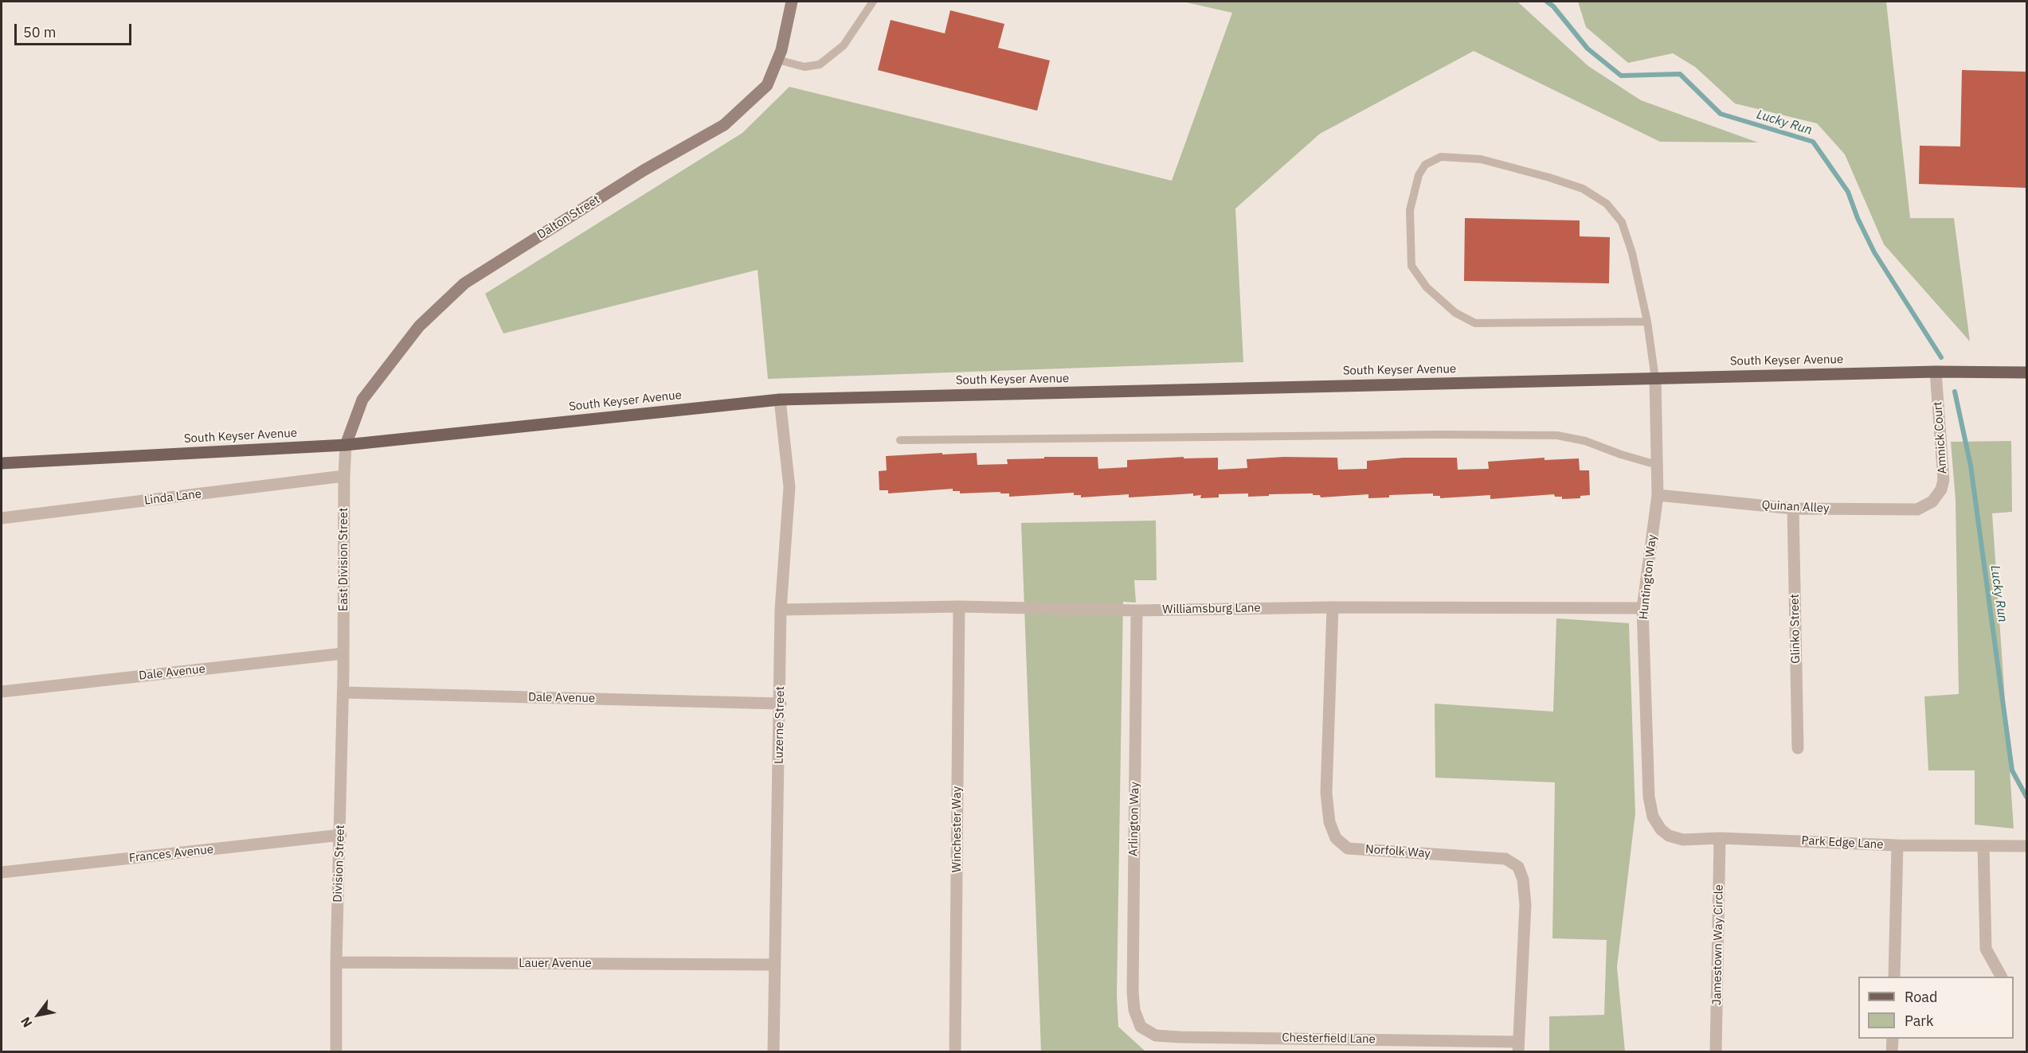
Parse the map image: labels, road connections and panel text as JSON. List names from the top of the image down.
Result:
{
  "streets": {
    "main road": ["South Keyser Avenue"],
    "street": [
      "Dalton Street",
      "Amnick Court",
      "Linda Lane",
      "Quinan Alley",
      "East Division Street",
      "Huntington Way",
      "Williamsburg Lane",
      "Glinko Street",
      "Dale Avenue",
      "Luzerne Street",
      "Arlington Way",
      "Winchester Way",
      "Park Edge Lane",
      "Norfolk Way",
      "Frances Avenue",
      "Division Street",
      "Jamestown Way Circle",
      "Lauer Avenue",
      "Chesterfield Lane"
    ]
  },
  "crossings": [
    ["Dalton Street", "South Keyser Avenue"],
    ["Dalton Street", "East Division Street"],
    ["South Keyser Avenue", "Amnick Court"],
    ["South Keyser Avenue", "East Division Street"],
    ["South Keyser Avenue", "Huntington Way"],
    ["South Keyser Avenue", "Luzerne Street"],
    ["Amnick Court", "Quinan Alley"],
    ["Linda Lane", "East Division Street"],
    ["Quinan Alley", "Huntington Way"],
    ["Quinan Alley", "Glinko Street"],
    ["East Division Street", "Dale Avenue"],
    ["East Division Street", "Division Street"],
    ["Huntington Way", "Williamsburg Lane"],
    ["Huntington Way", "Park Edge Lane"],
    ["Williamsburg Lane", "Luzerne Street"],
    ["Williamsburg Lane", "Arlington Way"],
    ["Williamsburg Lane", "Winchester Way"],
    ["Williamsburg Lane", "Norfolk Way"],
    ["Dale Avenue", "Luzerne Street"],
    ["Dale Avenue", "Division Street"],
    ["Luzerne Street", "Lauer Avenue"],
    ["Arlington Way", "Chesterfield Lane"],
    ["Park Edge Lane", "Jamestown Way Circle"],
    ["Norfolk Way", "Chesterfield Lane"],
    ["Frances Avenue", "Division Street"],
    ["Division Street", "Lauer Avenue"]
  ],
  "water": ["Lucky Run"],
  "legend": ["Road", "Park"],
  "scale_bar": "50 m",
  "north": "bottom left"
}
